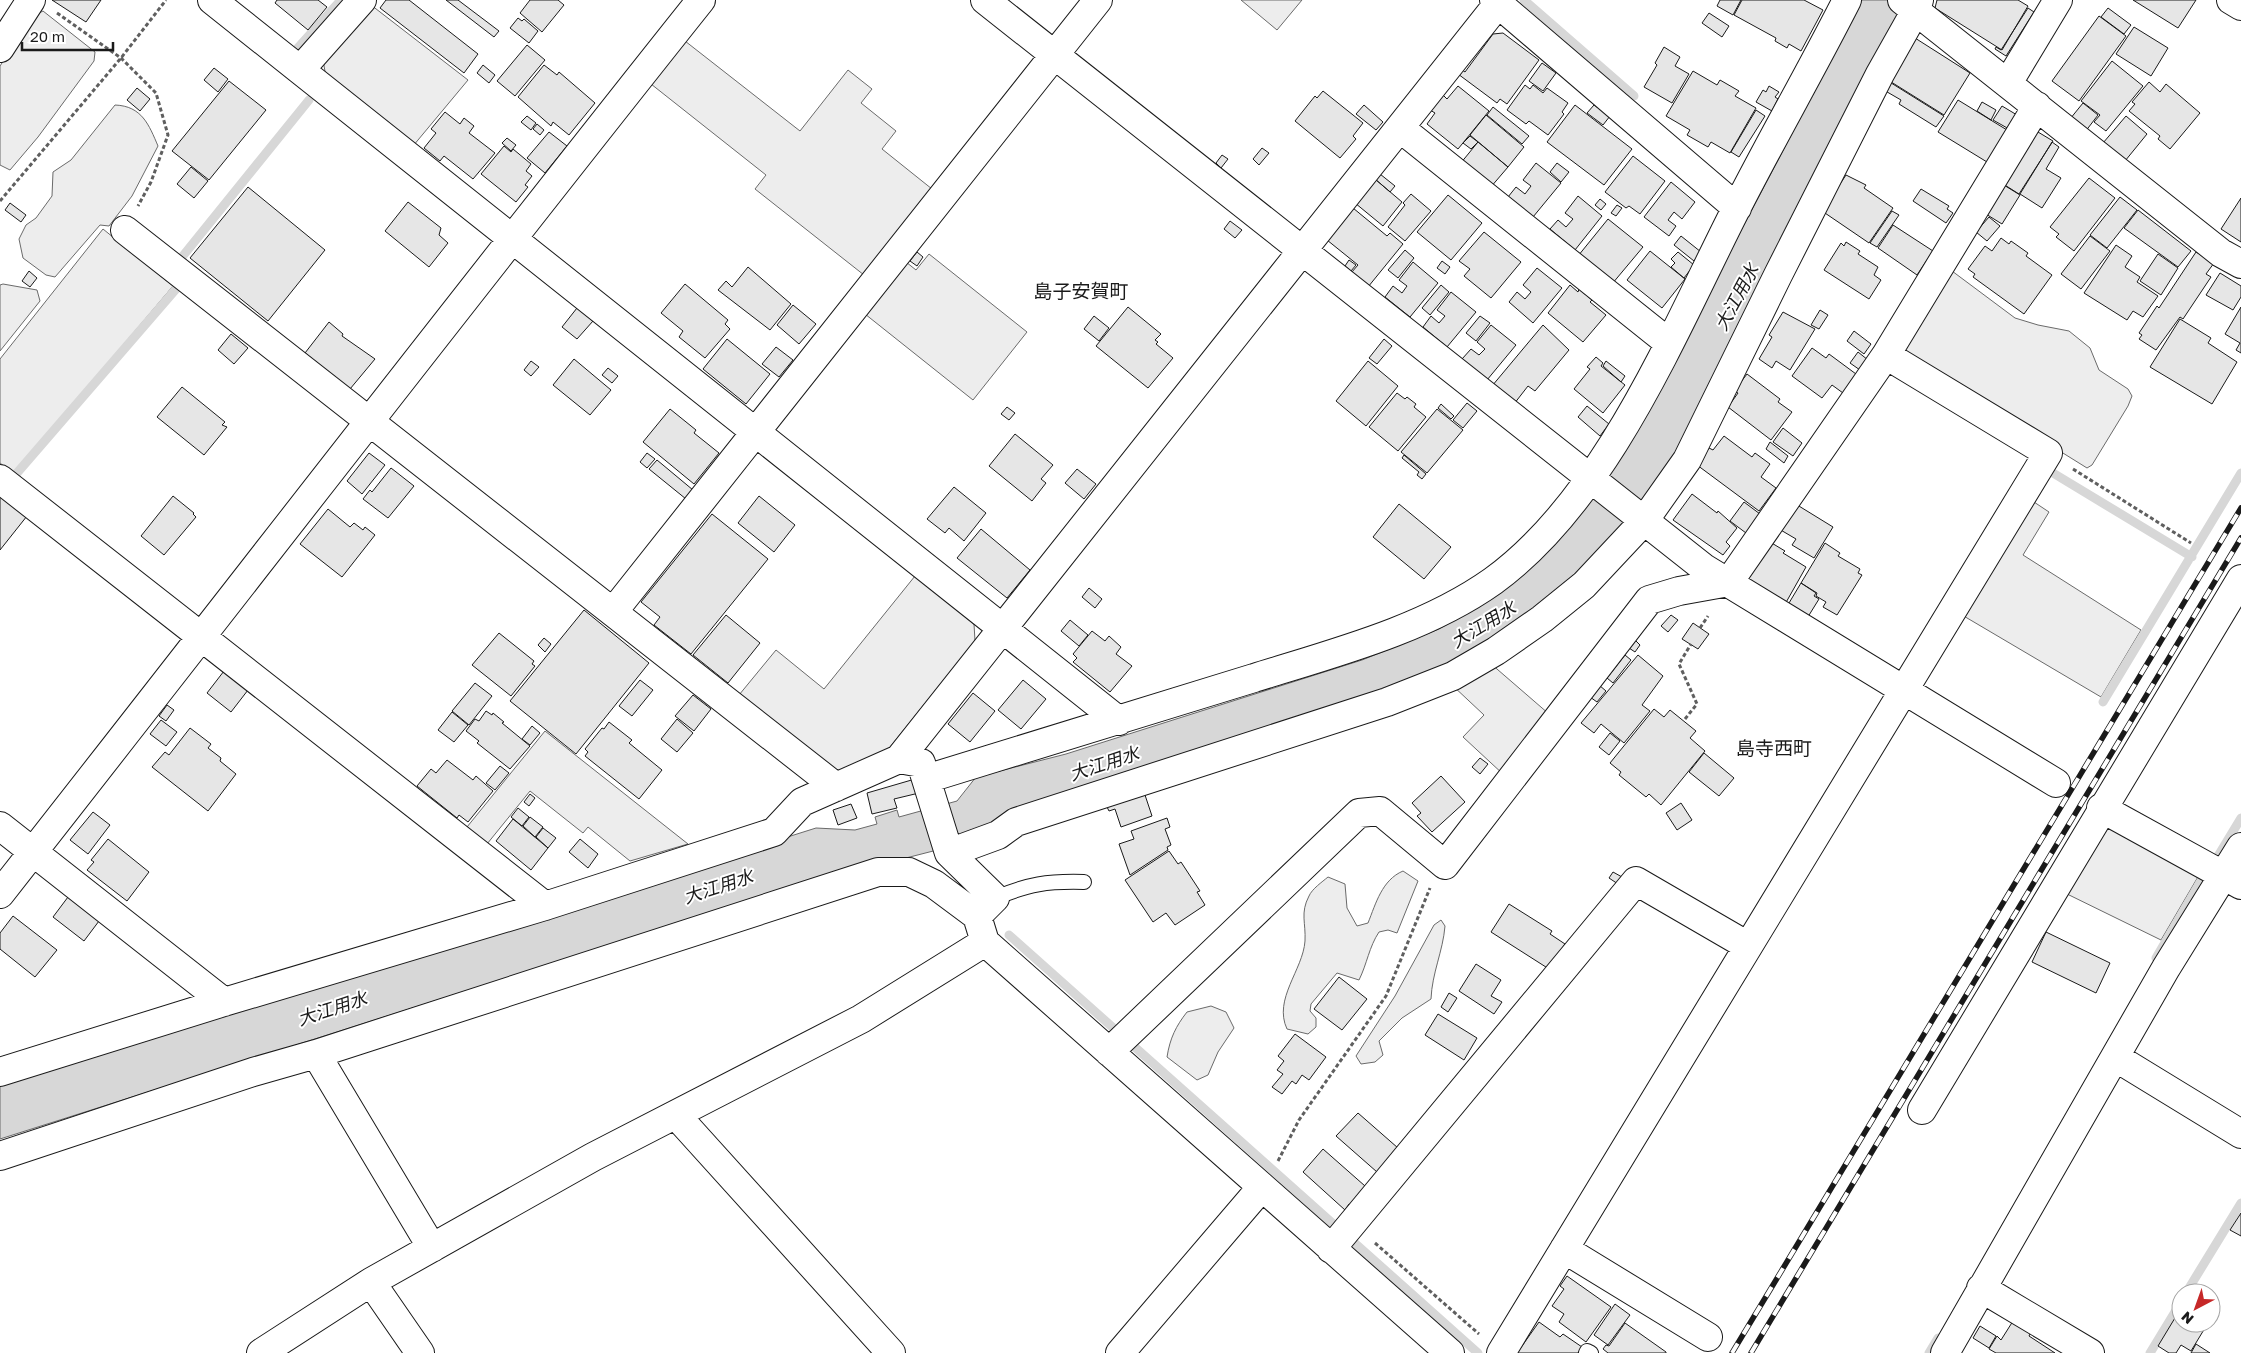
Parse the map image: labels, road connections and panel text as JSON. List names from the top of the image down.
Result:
{
  "districts": ["島子安賀町", "島寺西町"],
  "water": ["大江用水"],
  "scale_bar": "20 m",
  "north": "bottom left"
}
